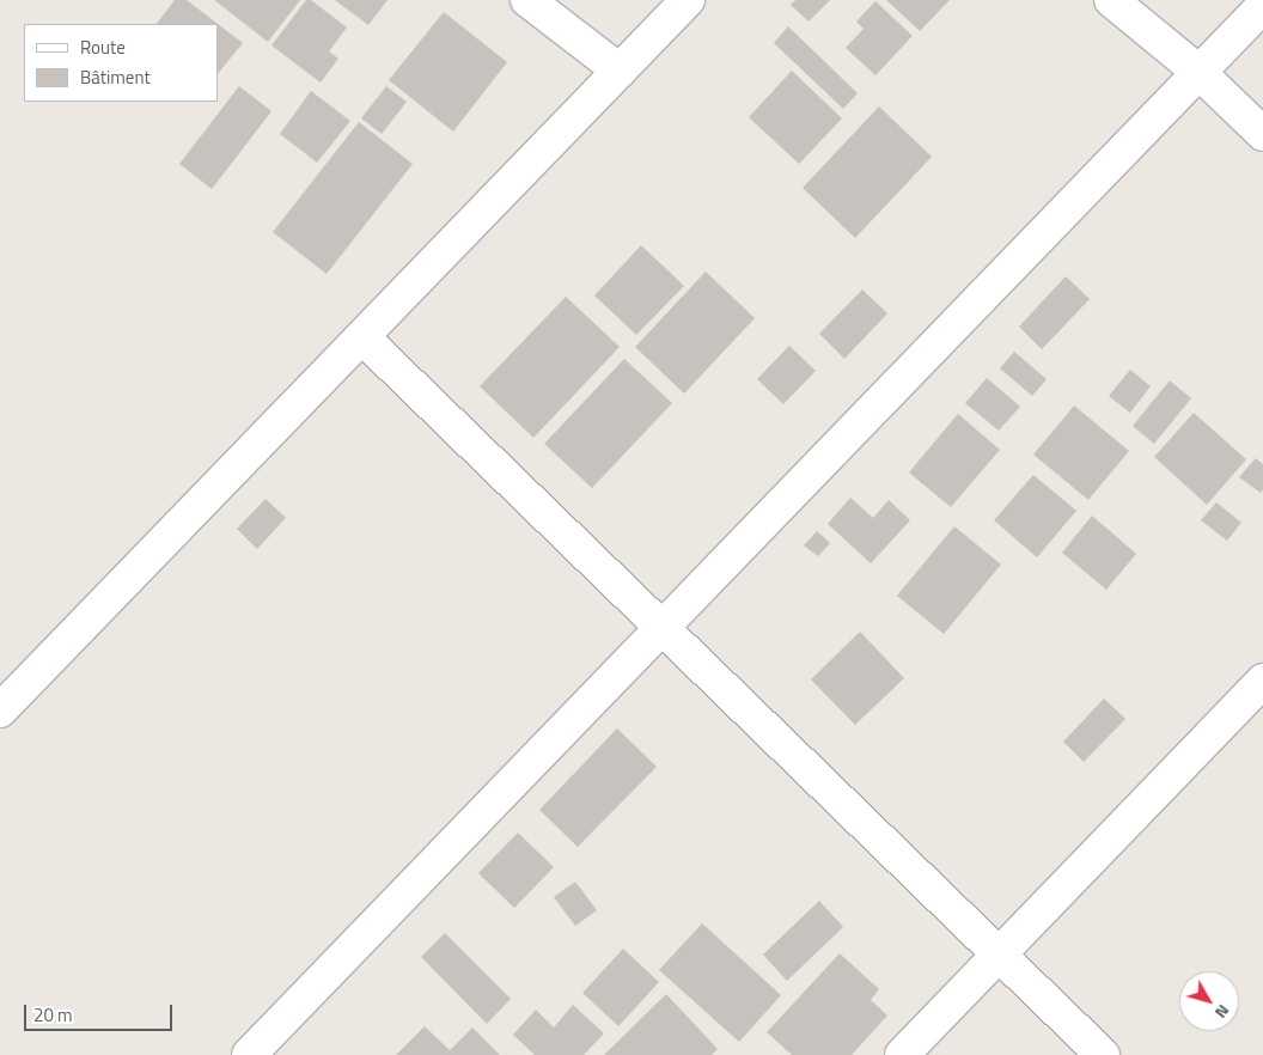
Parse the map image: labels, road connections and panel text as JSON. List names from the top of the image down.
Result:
{
  "legend": ["Route", "Bâtiment"],
  "scale_bar": "20 m",
  "north": "bottom right"
}
